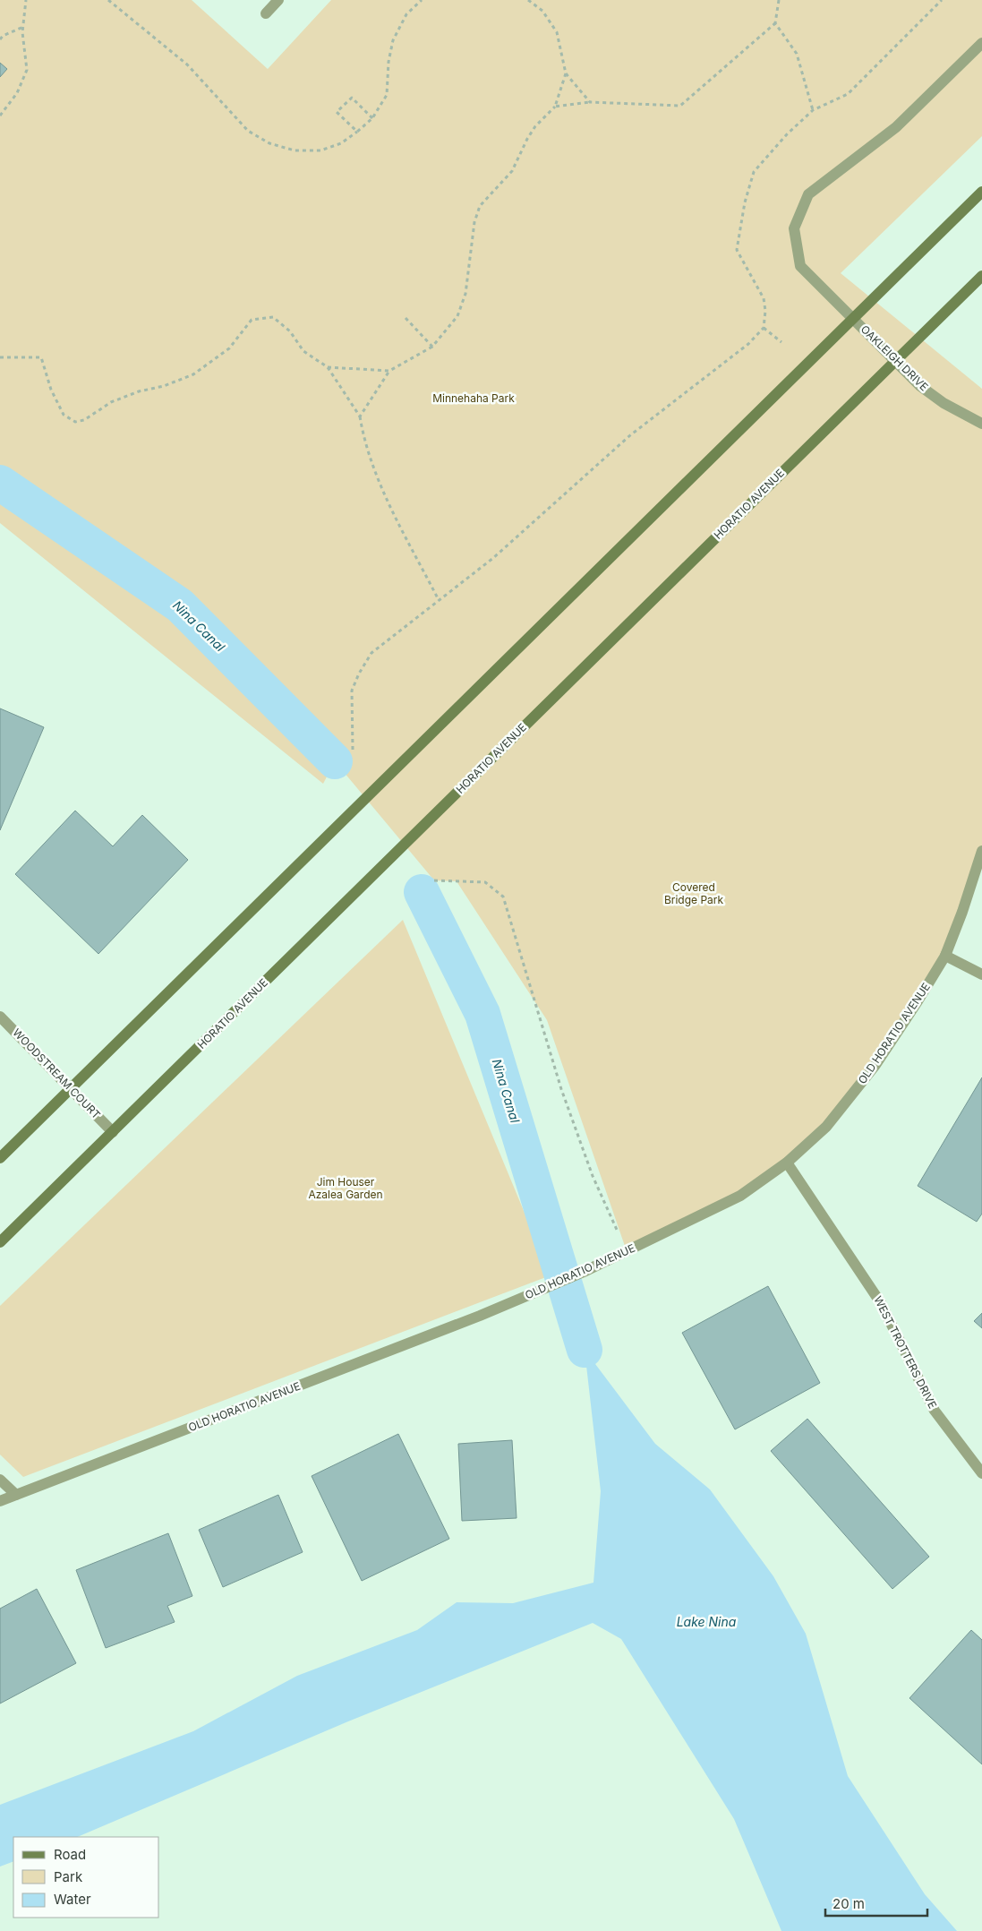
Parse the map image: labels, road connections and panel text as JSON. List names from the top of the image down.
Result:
{
  "streets": {
    "main road": ["HORATIO AVENUE"],
    "street": [
      "OAKLEIGH DRIVE",
      "OLD HORATIO AVENUE",
      "WOODSTREAM COURT",
      "WEST TROTTERS DRIVE"
    ]
  },
  "crossings": [
    ["OAKLEIGH DRIVE", "HORATIO AVENUE"],
    ["HORATIO AVENUE", "WOODSTREAM COURT"],
    ["OLD HORATIO AVENUE", "WEST TROTTERS DRIVE"]
  ],
  "water": ["Nina Canal", "Lake Nina"],
  "parks": ["Minnehaha Park", "Covered Bridge Park", "Jim Houser Azalea Garden"],
  "legend": ["Road", "Park", "Water"],
  "scale_bar": "20 m"
}
